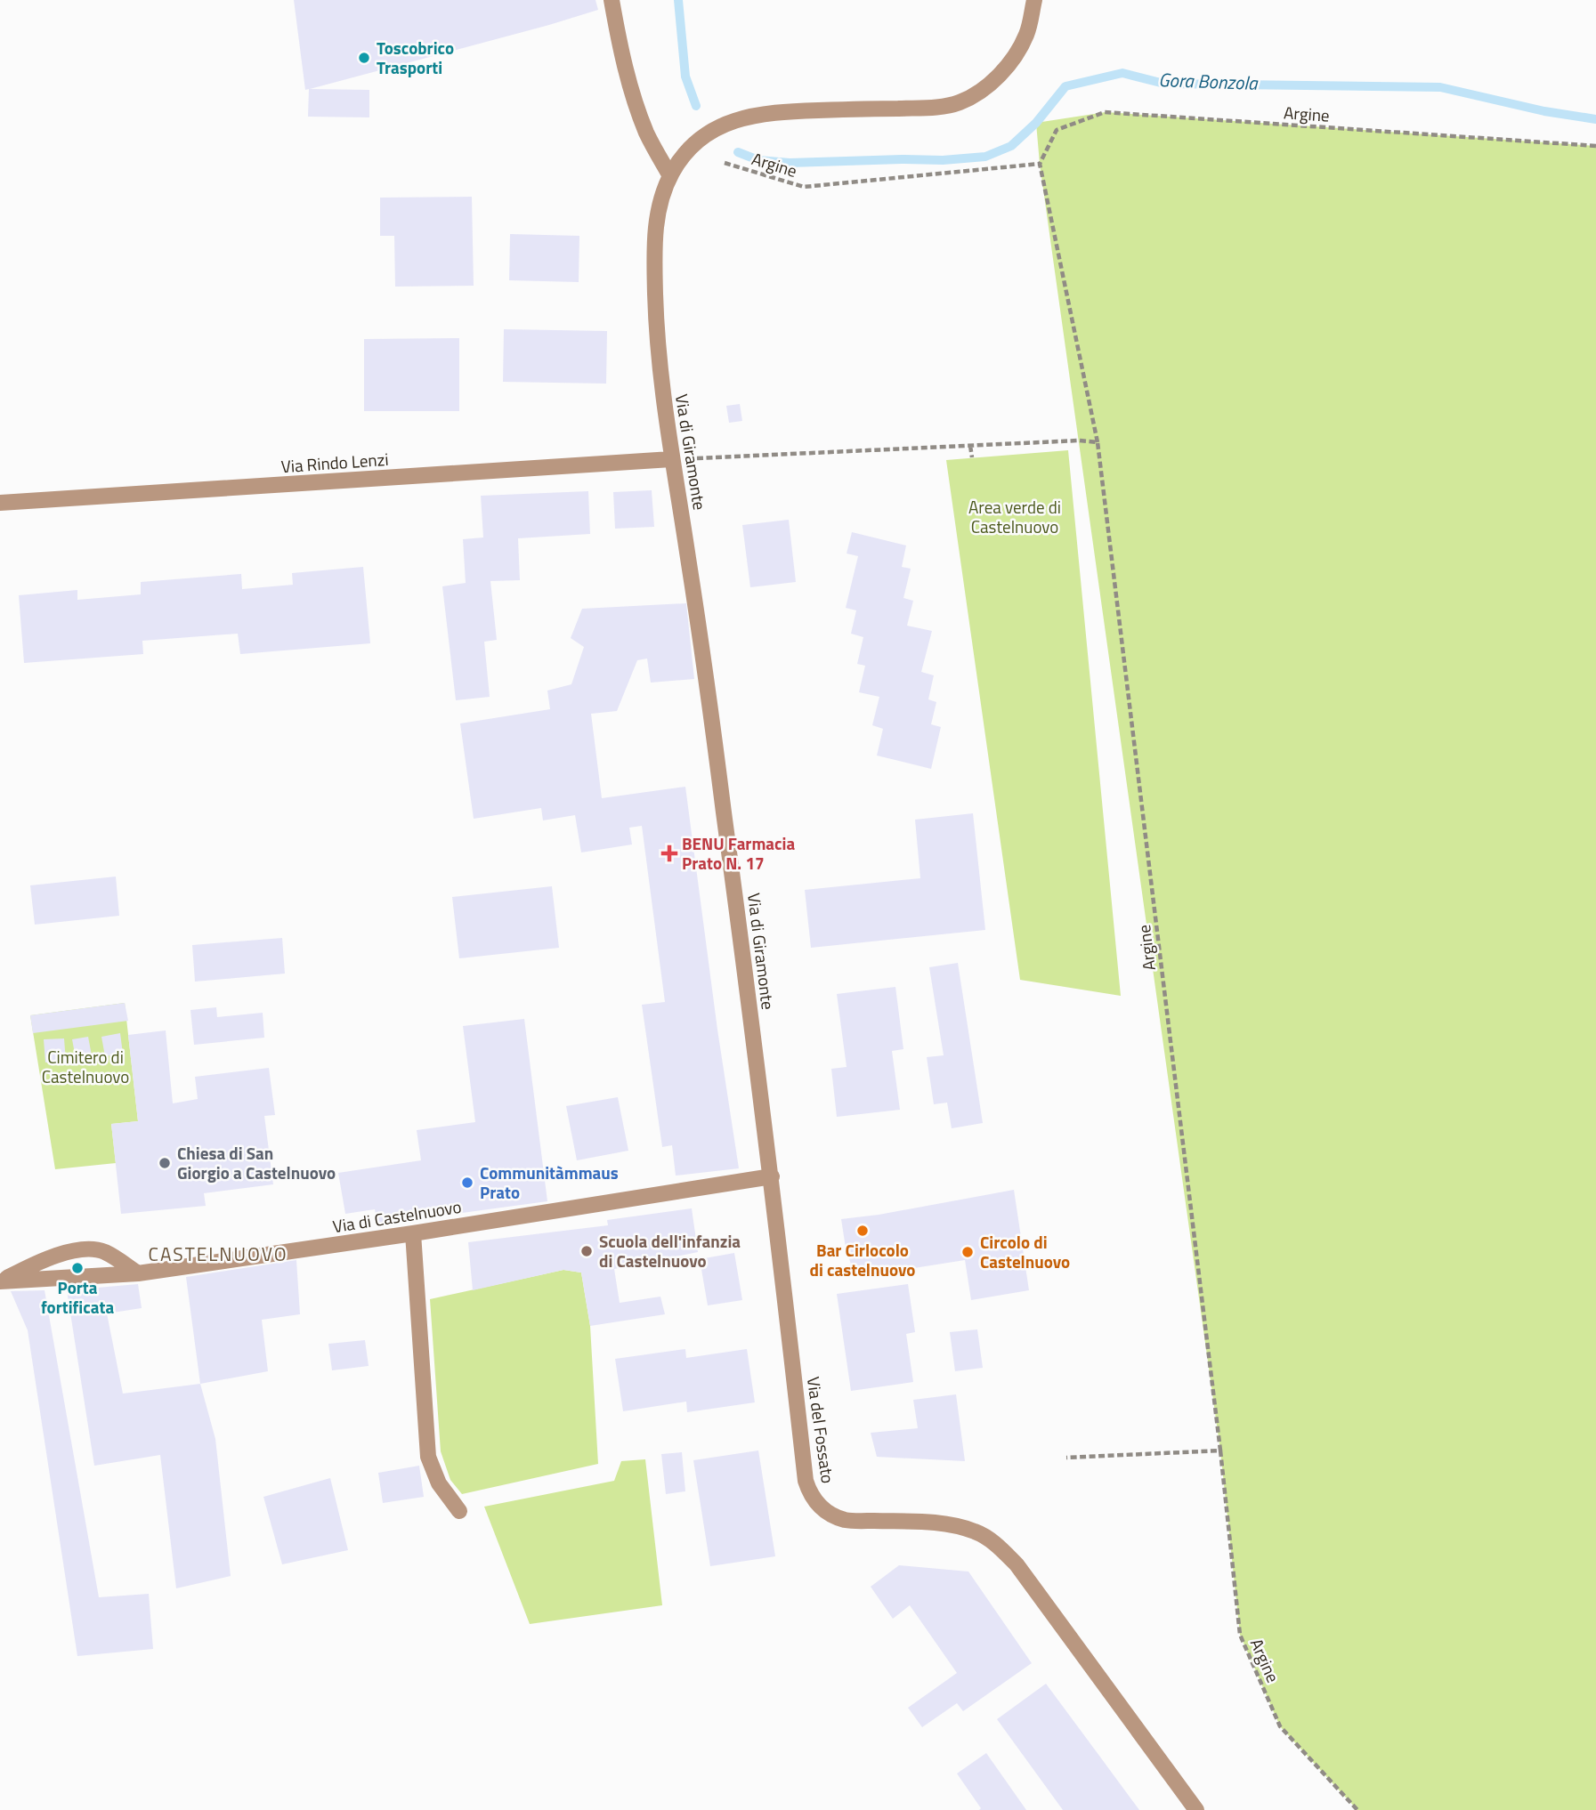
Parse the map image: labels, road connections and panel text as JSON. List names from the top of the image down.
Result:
{
  "streets": {
    "street": [
      "Via di Giramonte",
      "Via Rindo Lenzi",
      "Via di Castelnuovo",
      "Via del Fossato"
    ],
    "path": ["Argine"]
  },
  "crossings": [
    ["Via di Giramonte", "Via Rindo Lenzi"],
    ["Via di Giramonte", "Via di Castelnuovo"],
    ["Via di Giramonte", "Via del Fossato"],
    ["Via di Castelnuovo", "Via del Fossato"]
  ],
  "districts": ["CASTELNUOVO"],
  "water": ["Gora Bonzola"],
  "parks": ["Area verde di Castelnuovo", "Cimitero di Castelnuovo"],
  "places": {
    "other": [
      "Toscobrico Trasporti",
      "Chiesa di San Giorgio a Castelnuovo",
      "Communitàmmaus Prato",
      "Bar Cirlocolo di castelnuovo",
      "Scuola dell'infanzia di Castelnuovo",
      "Circolo di Castelnuovo",
      "Porta fortificata"
    ],
    "health": ["BENU Farmacia Prato N. 17"]
  }
}
